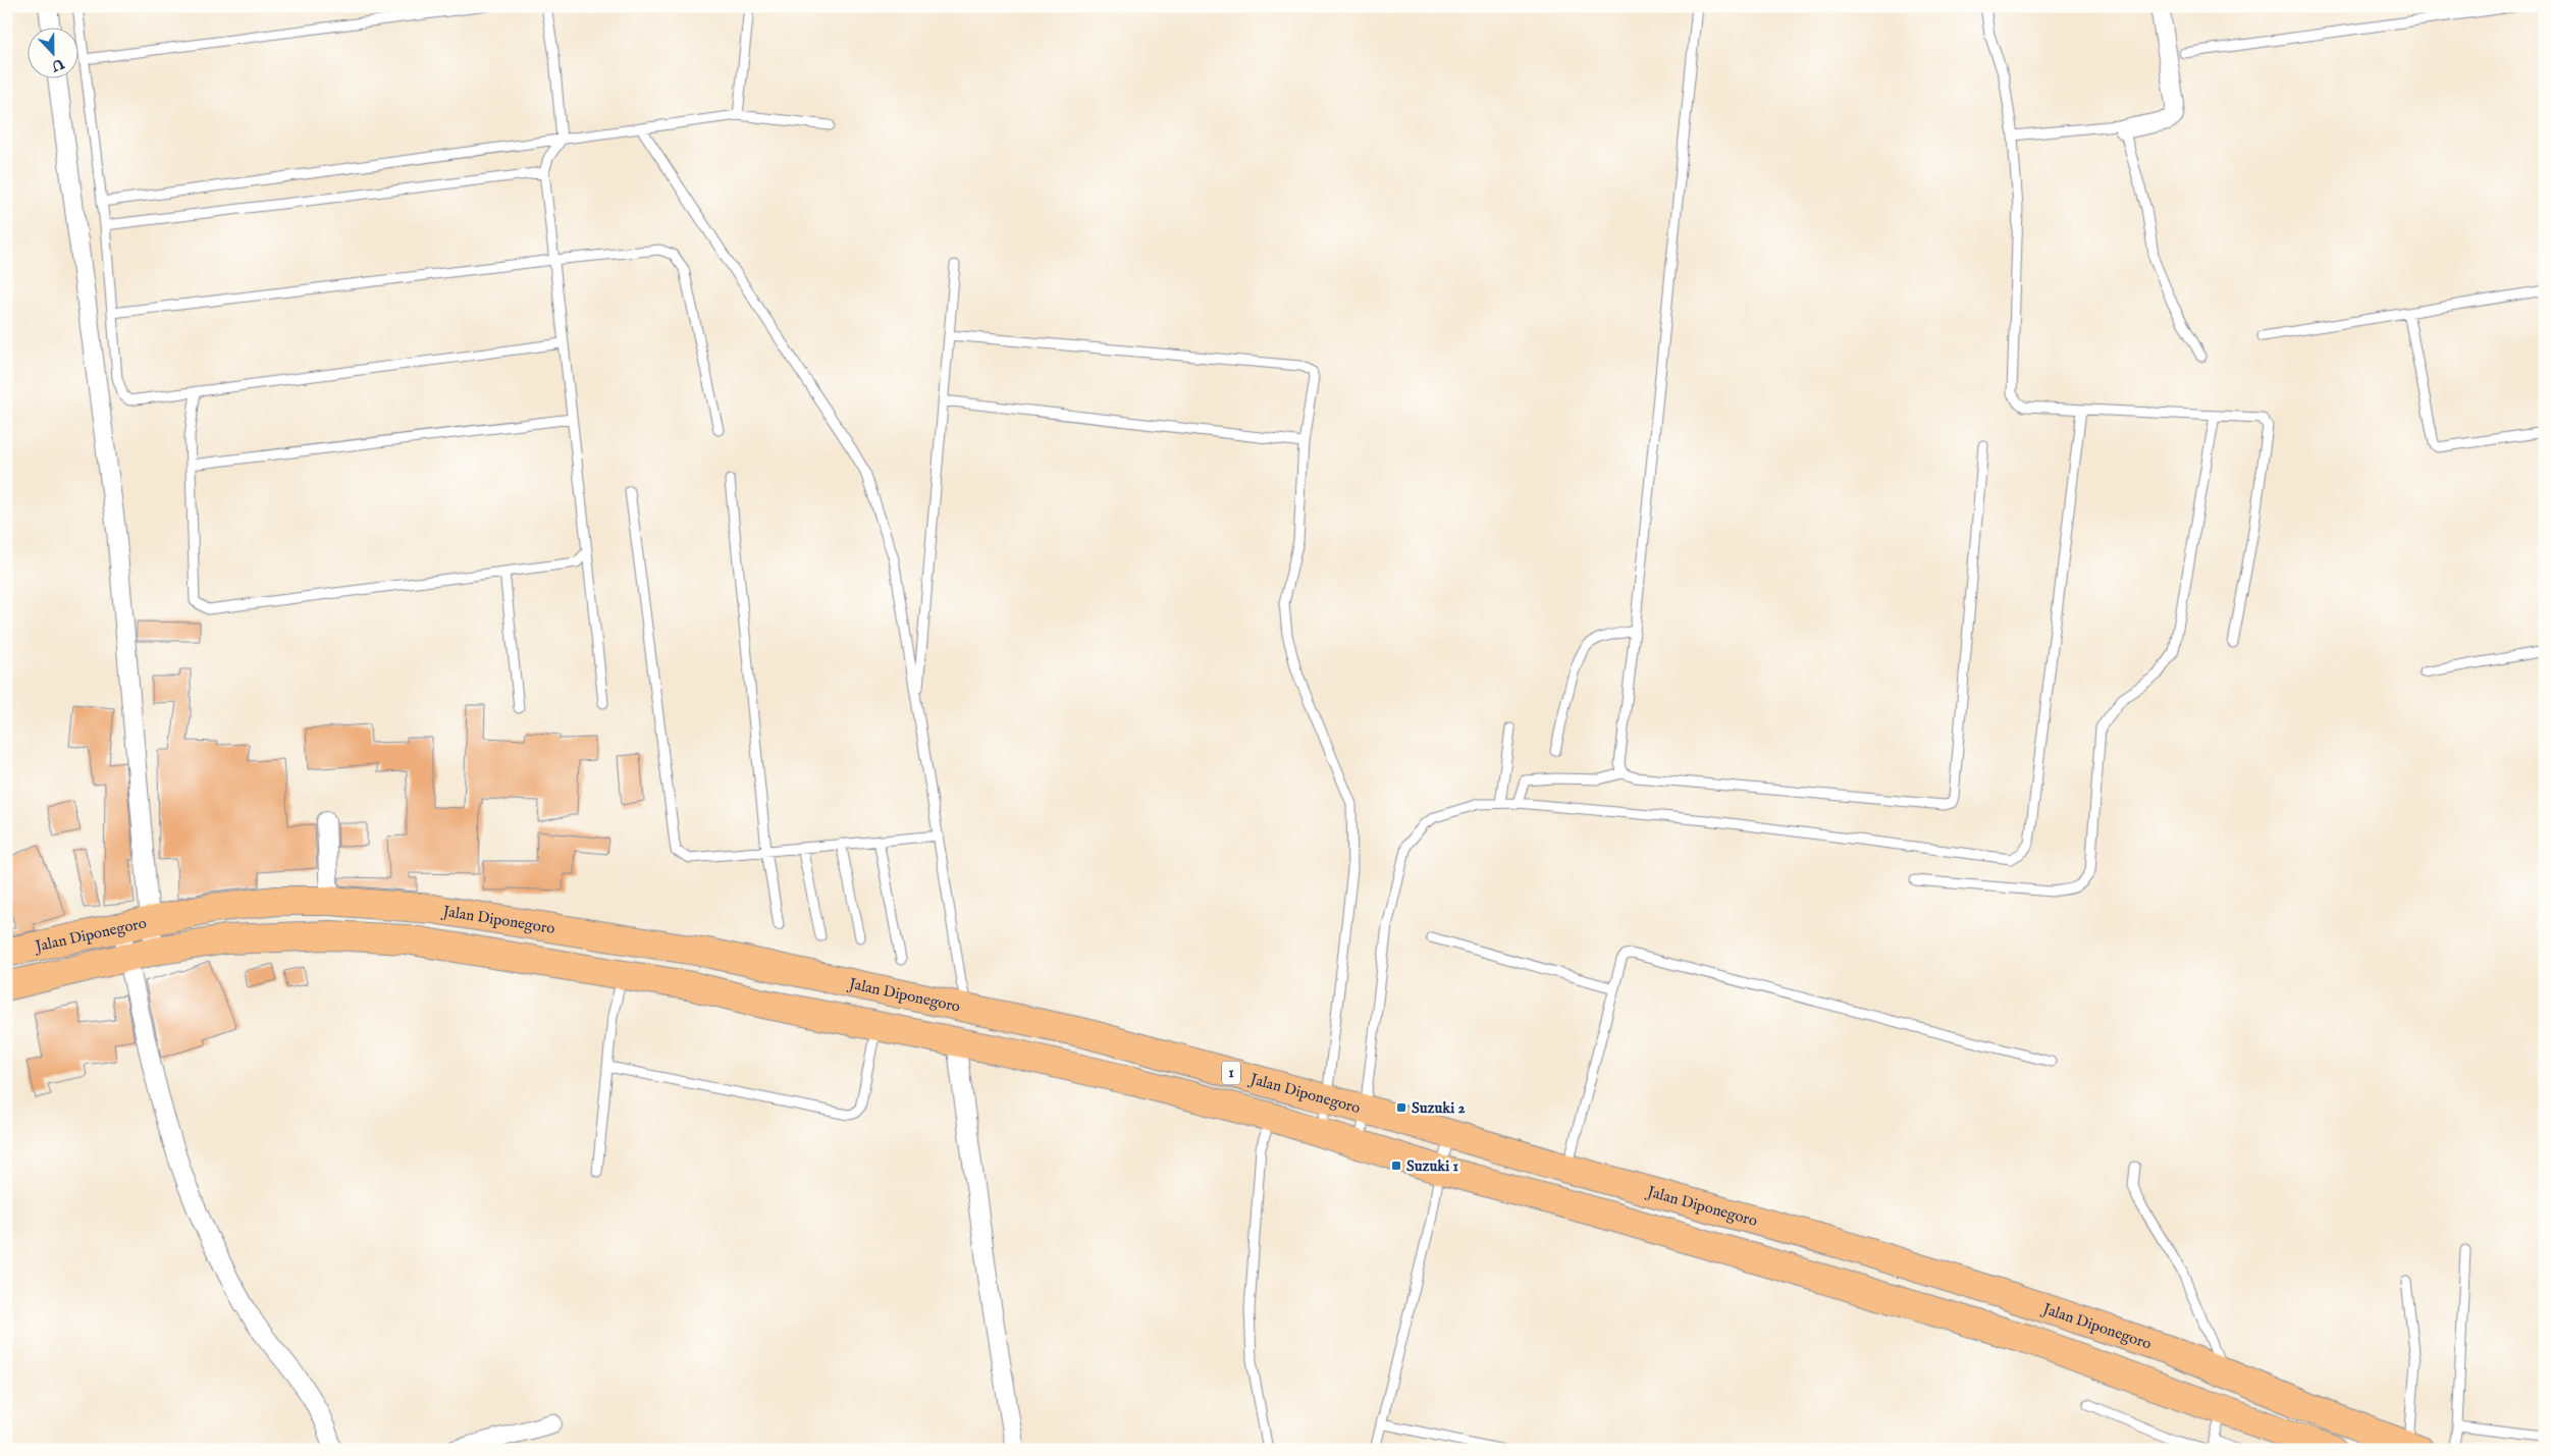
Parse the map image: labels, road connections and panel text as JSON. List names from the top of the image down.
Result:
{
  "streets": {
    "highway": ["Jalan Diponegoro", "1"]
  },
  "places": {
    "transit": ["Suzuki 2", "Suzuki 1"]
  },
  "north": "bottom"
}
